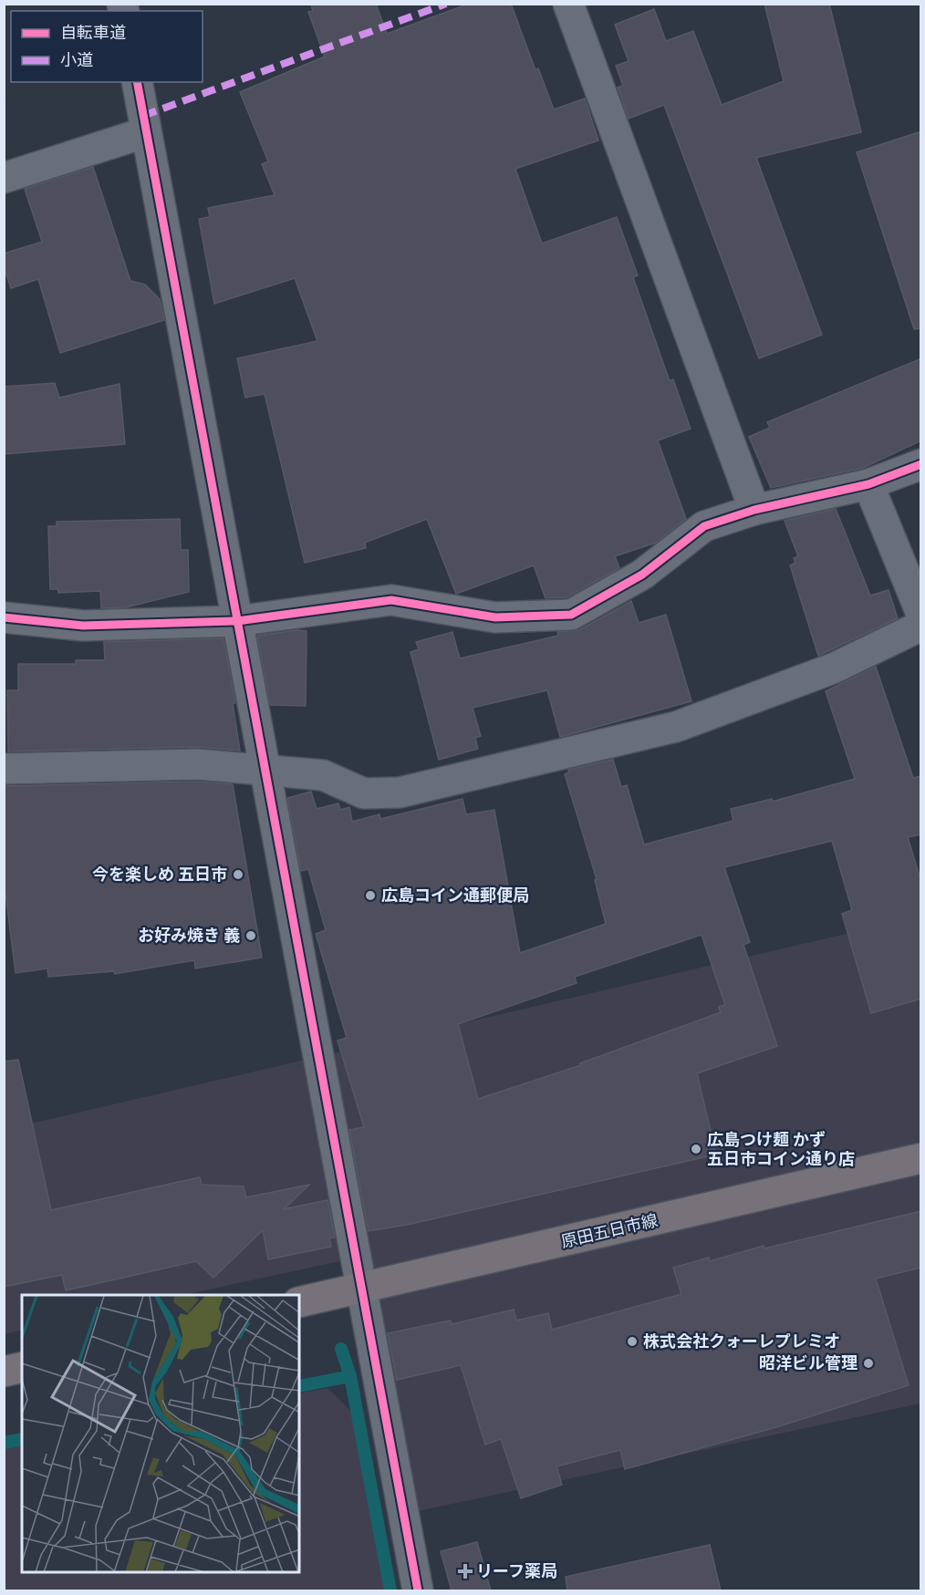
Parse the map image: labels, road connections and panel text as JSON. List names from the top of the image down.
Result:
{
  "streets": {
    "main road": ["原田五日市線"]
  },
  "places": {
    "other": [
      "今を楽しめ 五日市",
      "広島コイン通郵便局",
      "お好み焼き 義",
      "広島つけ麺 かず 五日市コイン通り店",
      "株式会社クォーレプレミオ",
      "昭洋ビル管理"
    ],
    "health": ["リーフ薬局"]
  },
  "legend": ["自転車道", "小道"]
}
